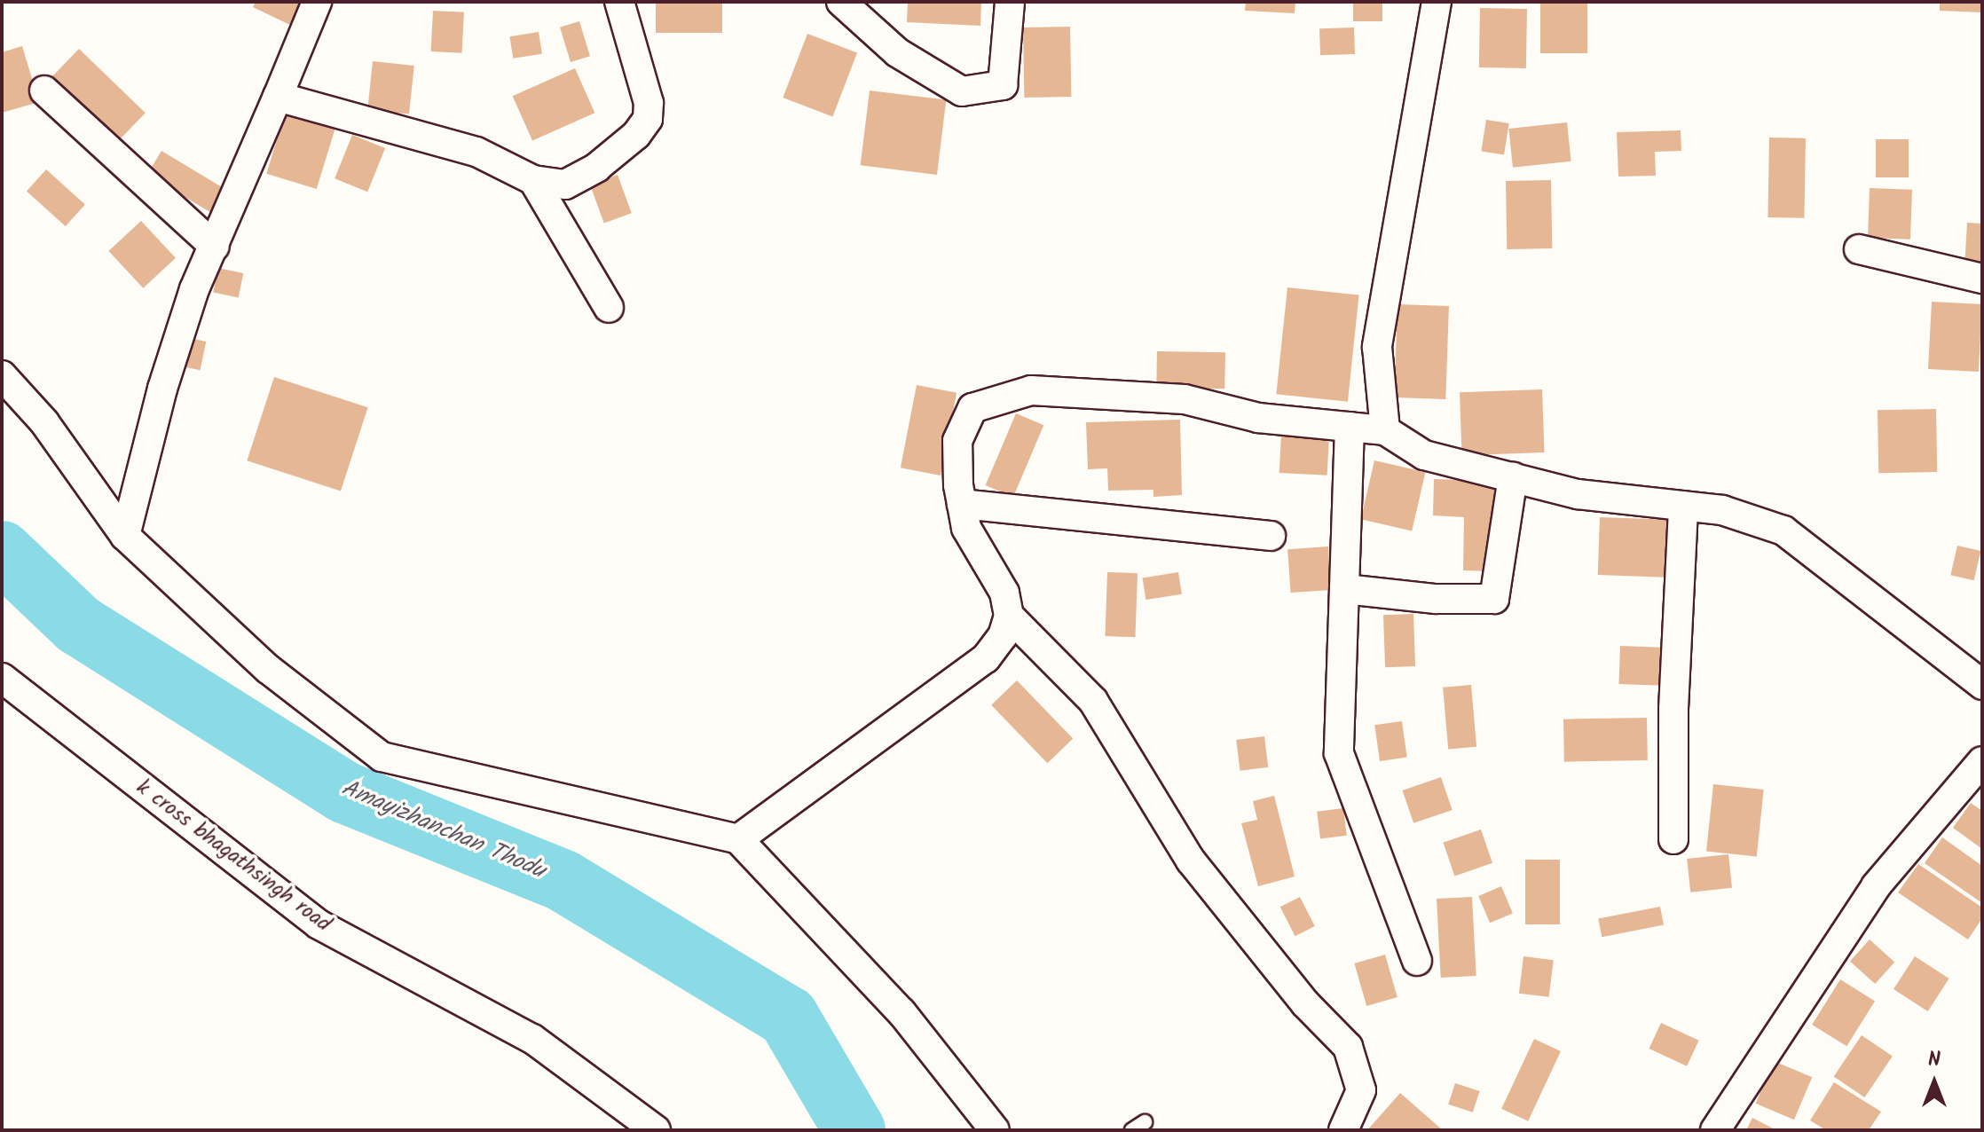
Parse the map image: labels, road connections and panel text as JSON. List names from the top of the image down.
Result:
{
  "streets": {
    "street": ["k cross bhagathsingh road"]
  },
  "water": ["Amayizhanchan Thodu"],
  "north": "top"
}
